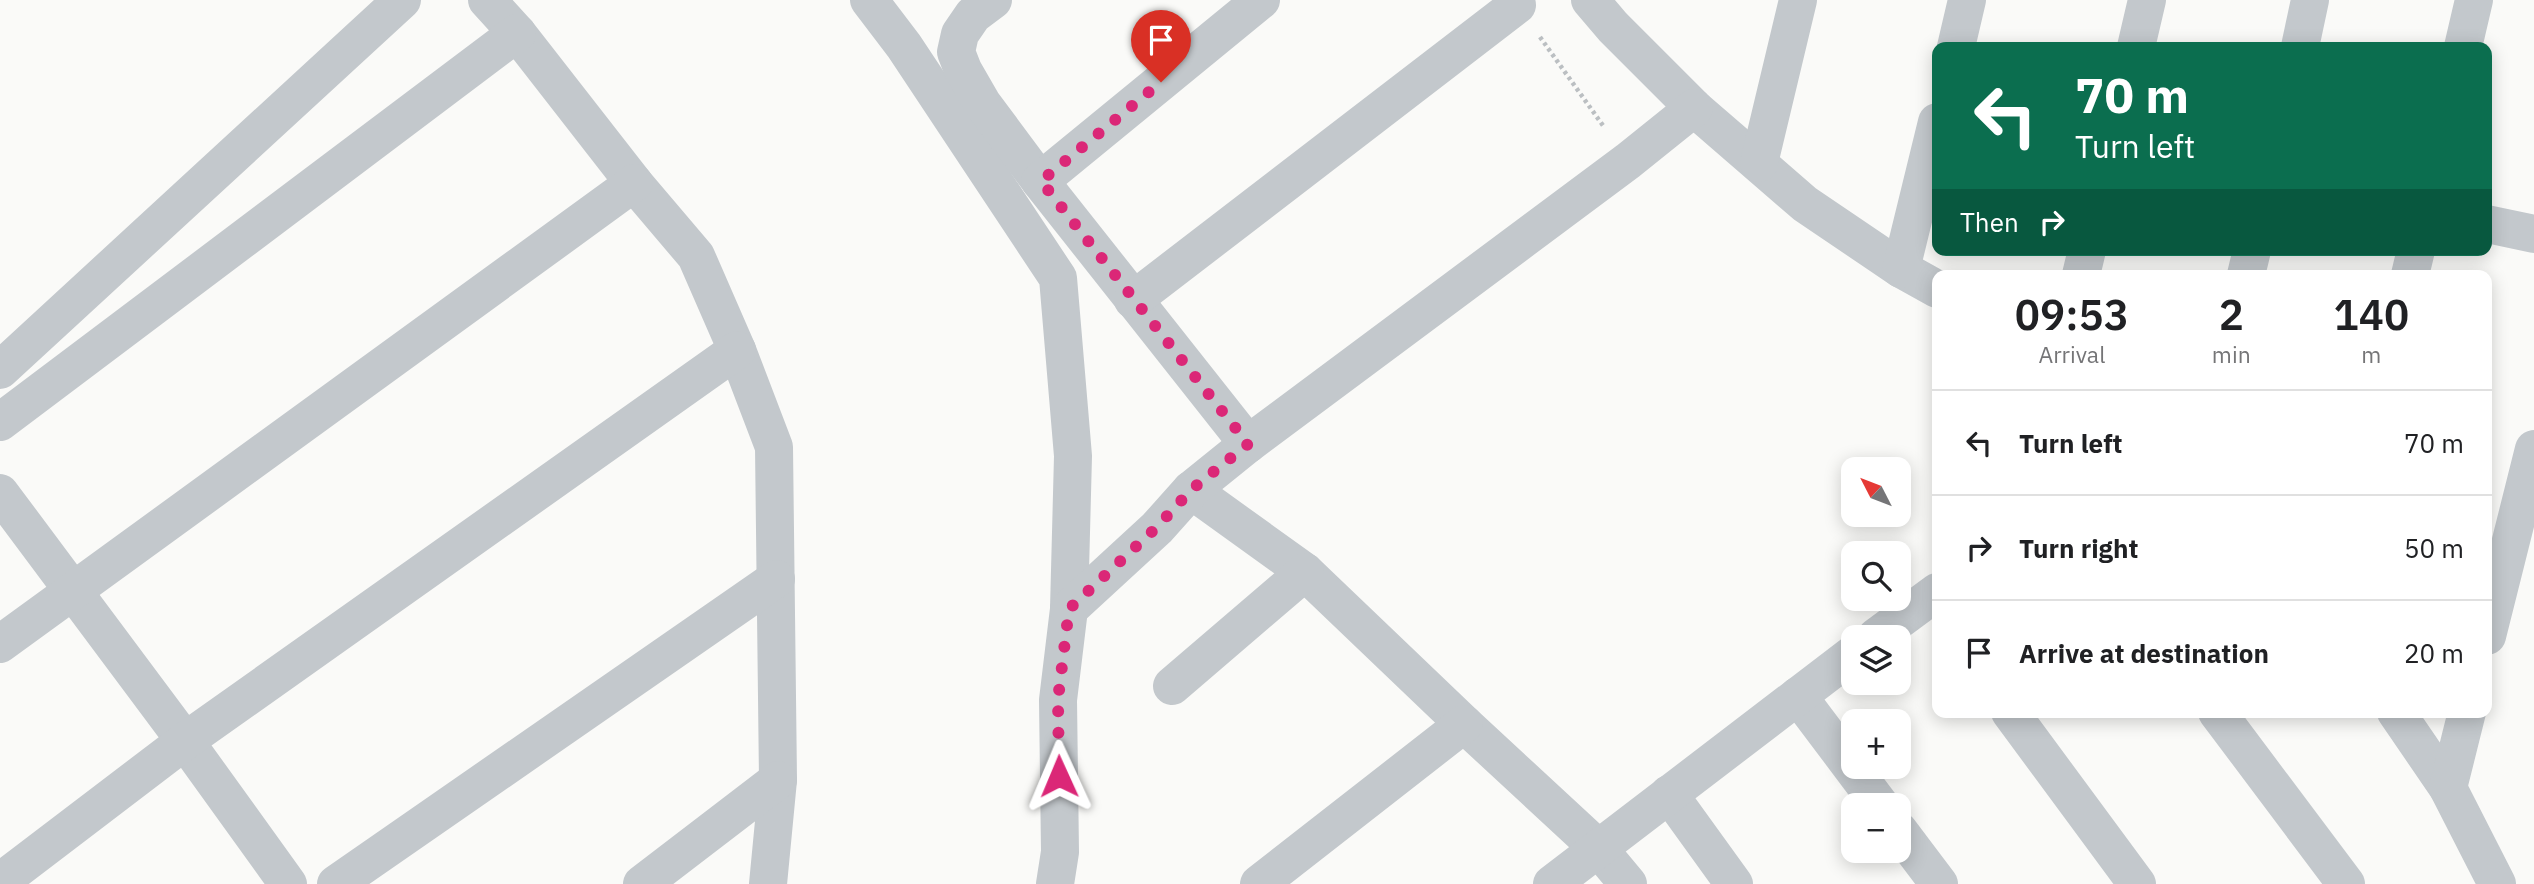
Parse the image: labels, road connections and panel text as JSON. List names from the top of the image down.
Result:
{
  "north": "top left",
  "page": {
    "turn": ["70 m", "Turn left"],
    "then": "Then",
    "eta": [
      "09:53",
      "Arrival",
      "2",
      "min",
      "140",
      "m"
    ],
    "list": [
      {
        "name": "Turn left",
        "value": "70 m"
      },
      {
        "name": "Turn right",
        "value": "50 m"
      },
      {
        "name": "Arrive at destination",
        "value": "20 m"
      }
    ],
    "map_buttons": ["+", "−"]
  }
}
